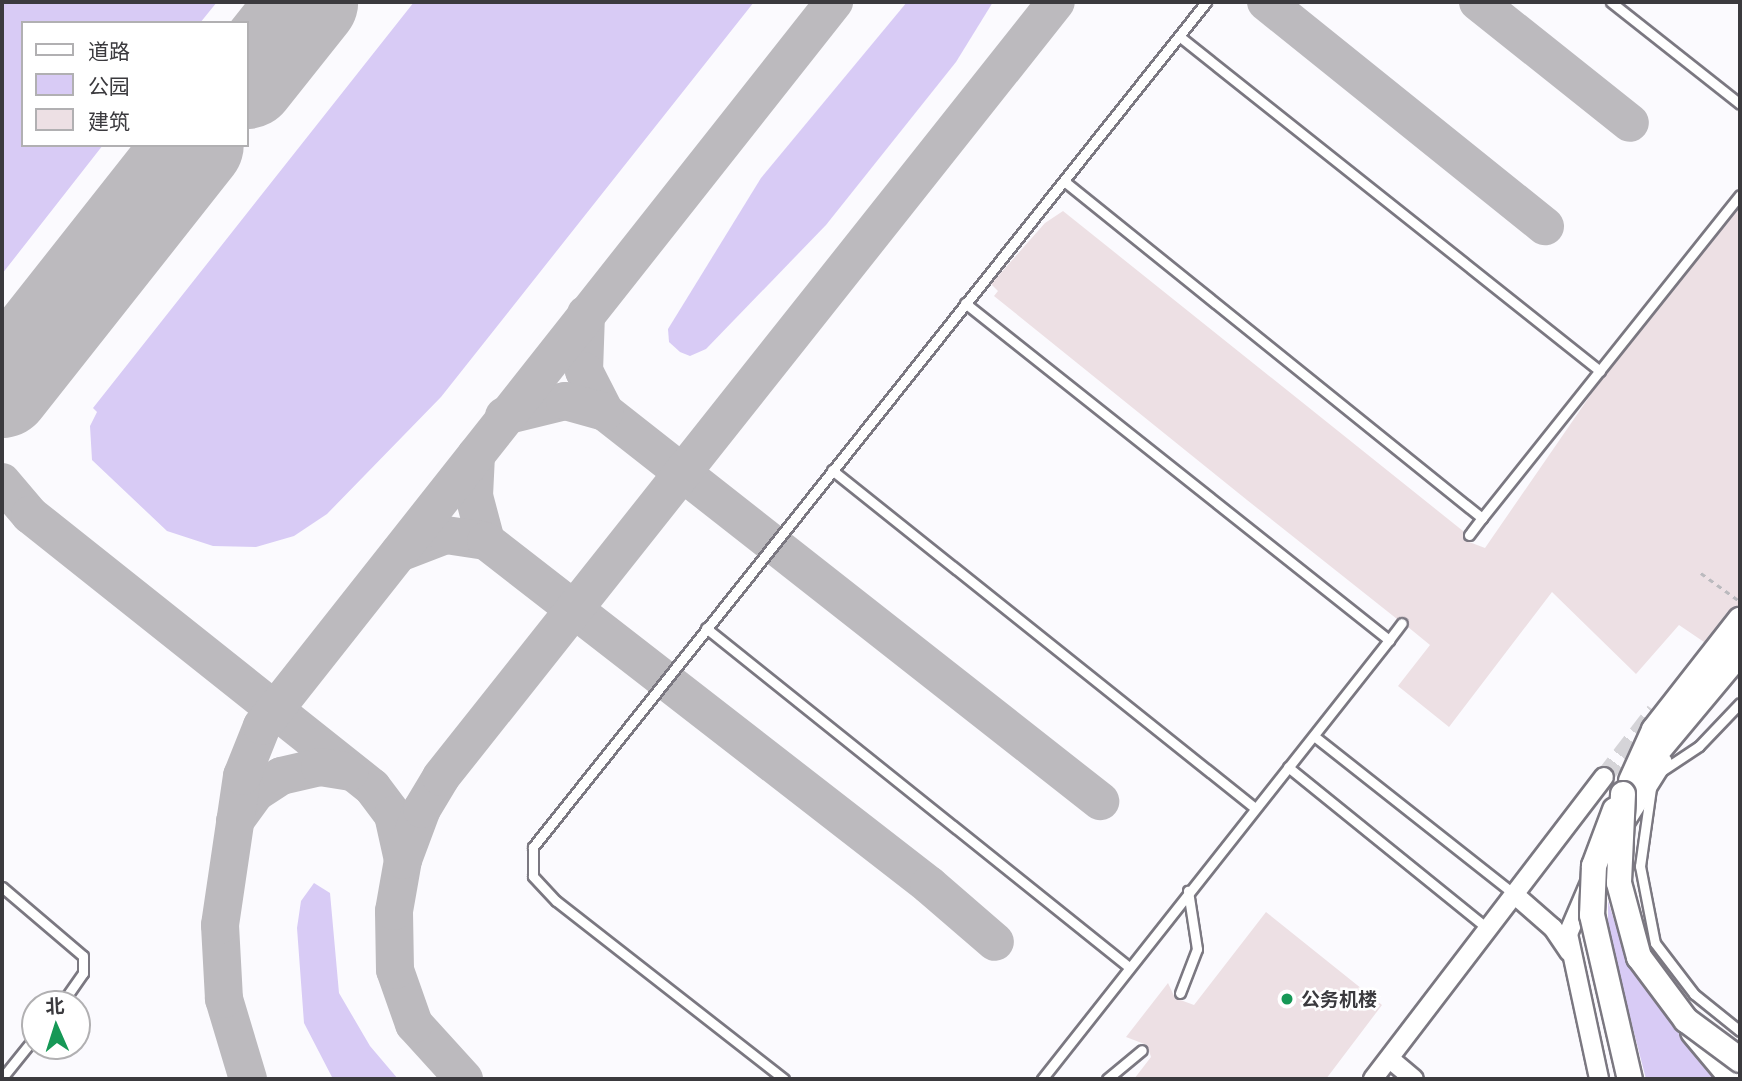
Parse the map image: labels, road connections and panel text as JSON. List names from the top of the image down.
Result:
{
  "places": ["公务机楼"],
  "legend": ["道路", "公园", "建筑"],
  "north": "top"
}
